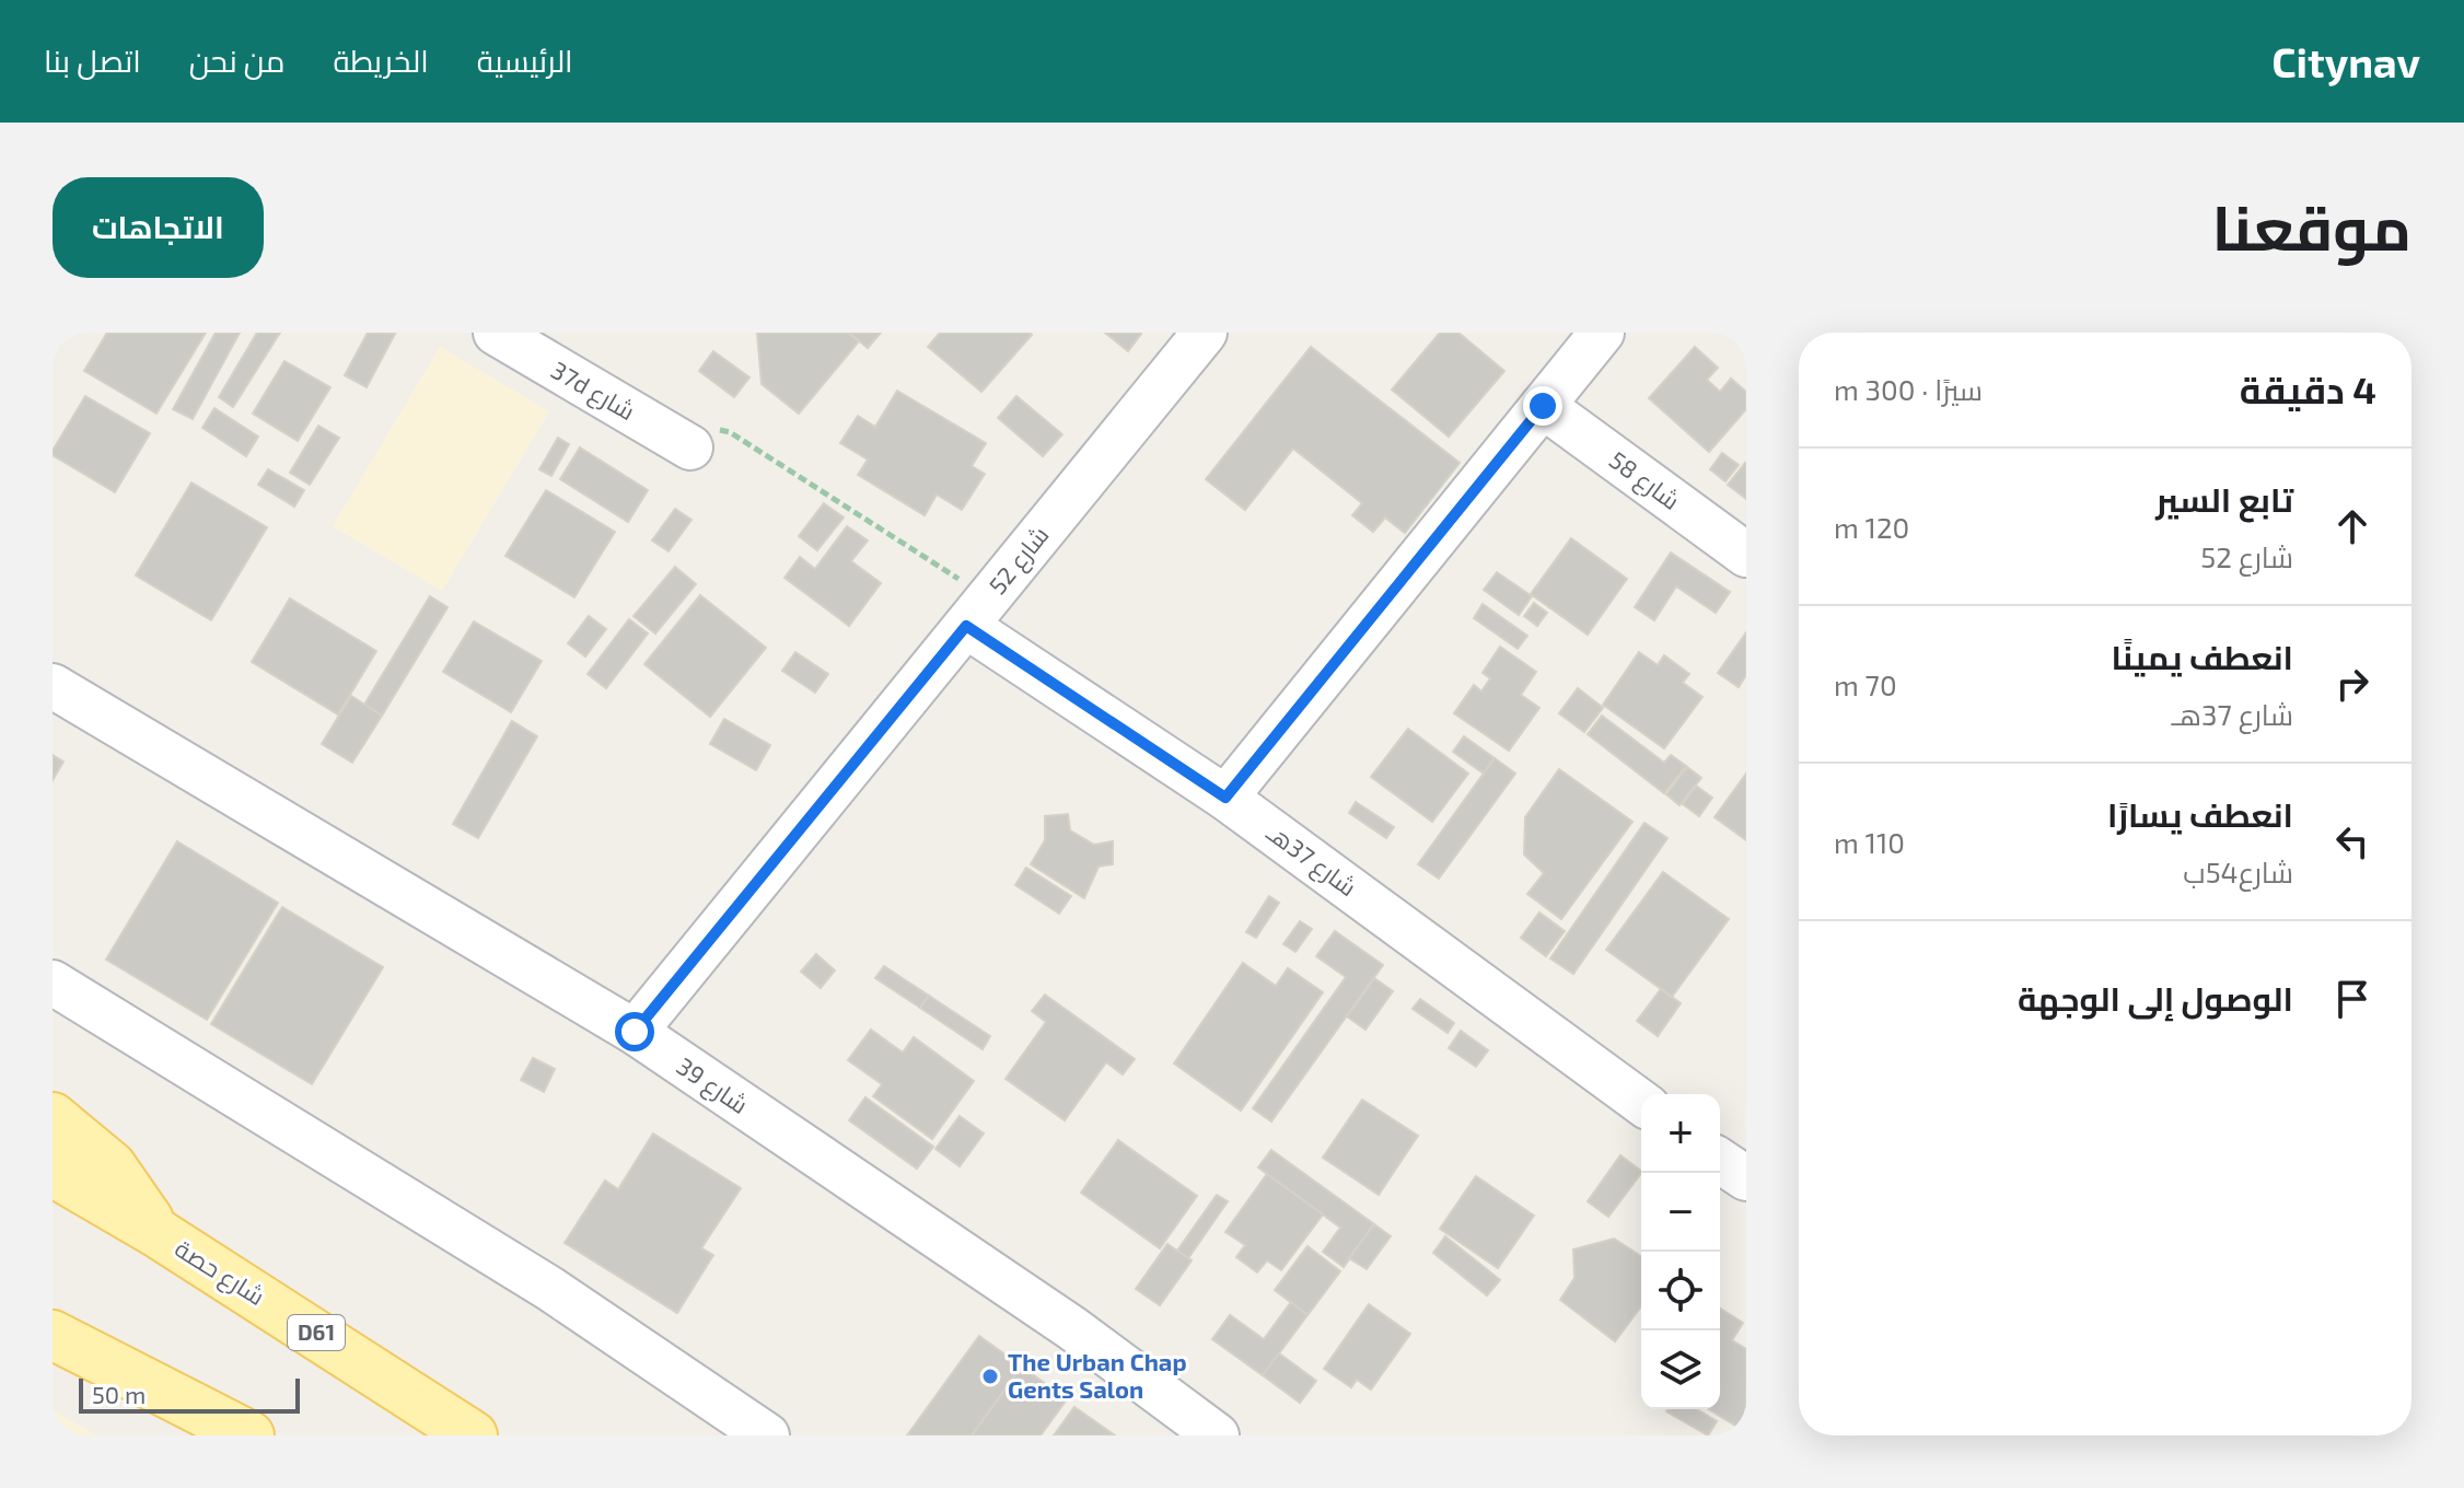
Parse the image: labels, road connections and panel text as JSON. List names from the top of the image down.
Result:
{
  "streets": {
    "main road": ["شارع حصة", "D61"],
    "street": [
      "37d شارع",
      "شارع 58",
      "شارع 52",
      "شارع 37هـ",
      "شارع 39"
    ]
  },
  "crossings": [
    ["شارع 52", "شارع 37هـ"],
    ["شارع 52", "شارع 39"]
  ],
  "places": ["The Urban Chap Gents Salon"],
  "scale_bar": "50 m",
  "page": {
    "header": "Citynav",
    "nav": [
      "الرئيسية",
      "الخريطة",
      "من نحن",
      "اتصل بنا"
    ],
    "title": "موقعنا",
    "buttons": "الاتجاهات",
    "heading": ["4 دقيقة", "سيرًا · 300 m"],
    "list": [
      ["تابع السير", "شارع 52", "120 m"],
      ["انعطف يمينًا", "شارع 37هـ", "70 m"],
      ["انعطف يسارًا", "شارع54ب", "110 m"],
      "الوصول إلى الوجهة"
    ],
    "map_buttons": ["+", "−"],
    "scale": "50 m"
  }
}
